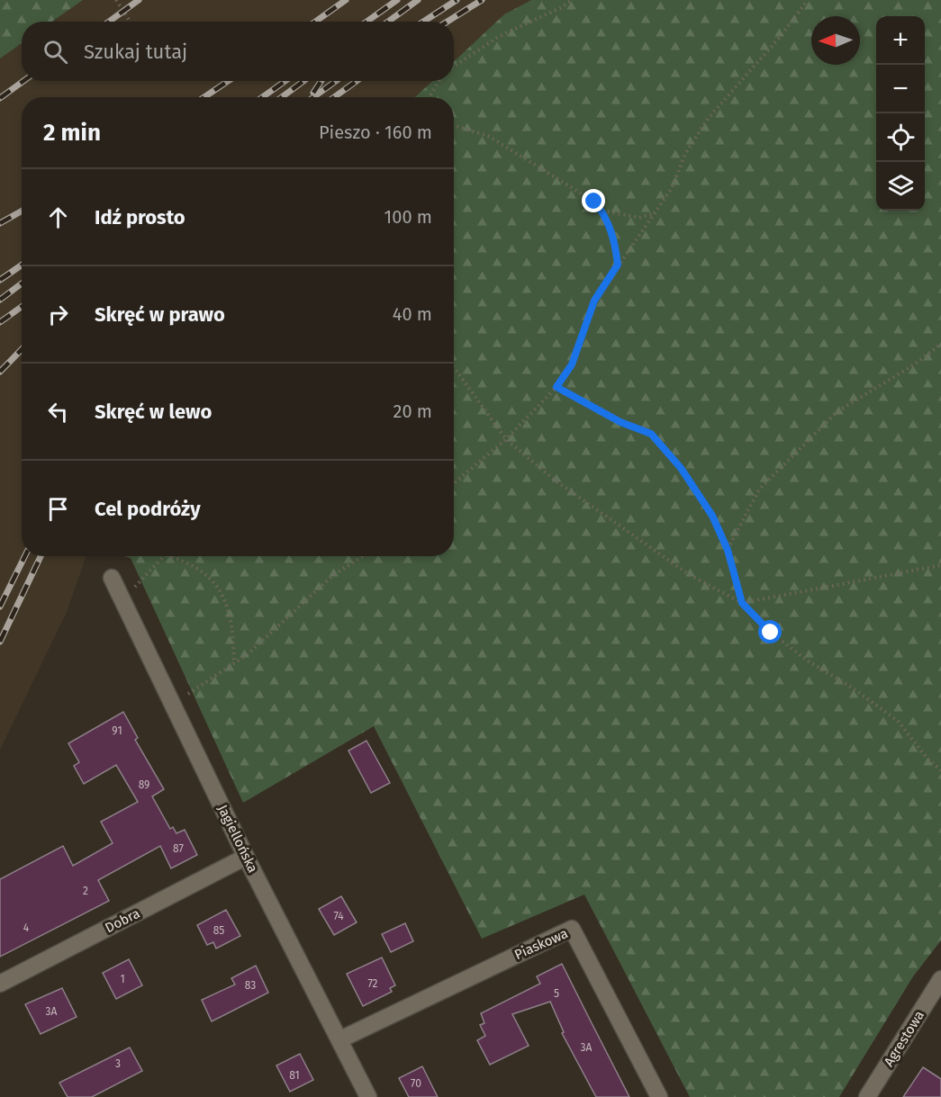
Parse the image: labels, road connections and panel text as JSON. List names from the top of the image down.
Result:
{
  "streets": {
    "street": [
      "Jagiellońska",
      "Dobra",
      "Piaskowa",
      "Agrestowa"
    ]
  },
  "crossings": [
    ["Jagiellońska", "Dobra"],
    ["Jagiellońska", "Piaskowa"]
  ],
  "house_numbers": [
    "91",
    "89",
    "87",
    "2",
    "74",
    "4",
    "85",
    "1",
    "72",
    "83",
    "5",
    "3A",
    "3A",
    "3",
    "81",
    "70"
  ],
  "north": "left",
  "page": {
    "map_buttons": ["+", "−"],
    "search": "Szukaj tutaj",
    "heading": ["2 min", "Pieszo · 160 m"],
    "list": [
      ["Idź prosto", "100 m"],
      ["Skręć w prawo", "40 m"],
      ["Skręć w lewo", "20 m"],
      "Cel podróży"
    ]
  }
}
